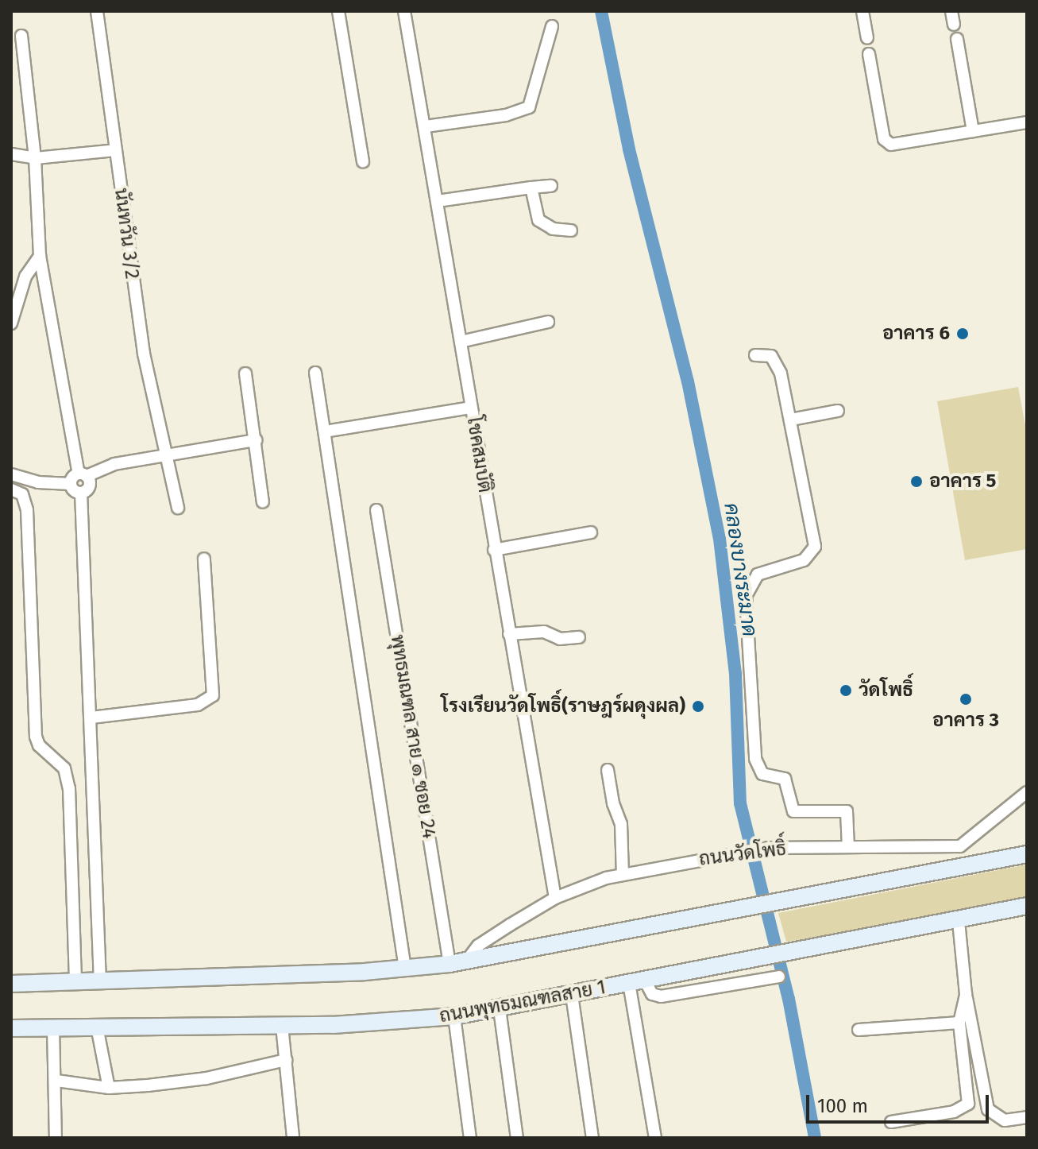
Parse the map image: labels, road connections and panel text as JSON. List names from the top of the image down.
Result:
{
  "streets": {
    "main road": ["ถนนพุทธมณฑลสาย 1"],
    "street": [
      "นันทวัน 3/2",
      "โชคสมบัติ",
      "พุทธมณฑล สาย ๑ ซอย 24",
      "ถนนวัดโพธิ์"
    ]
  },
  "crossings": [
    ["โชคสมบัติ", "ถนนวัดโพธิ์"],
    ["พุทธมณฑล สาย ๑ ซอย 24", "ถนนวัดโพธิ์"]
  ],
  "water": ["คลองบางระมาด"],
  "places": [
    "อาคาร 6",
    "อาคาร 5",
    "วัดโพธิ์",
    "อาคาร 3",
    "โรงเรียนวัดโพธิ์(ราษฎร์ผดุงผล)"
  ],
  "scale_bar": "100 m"
}
